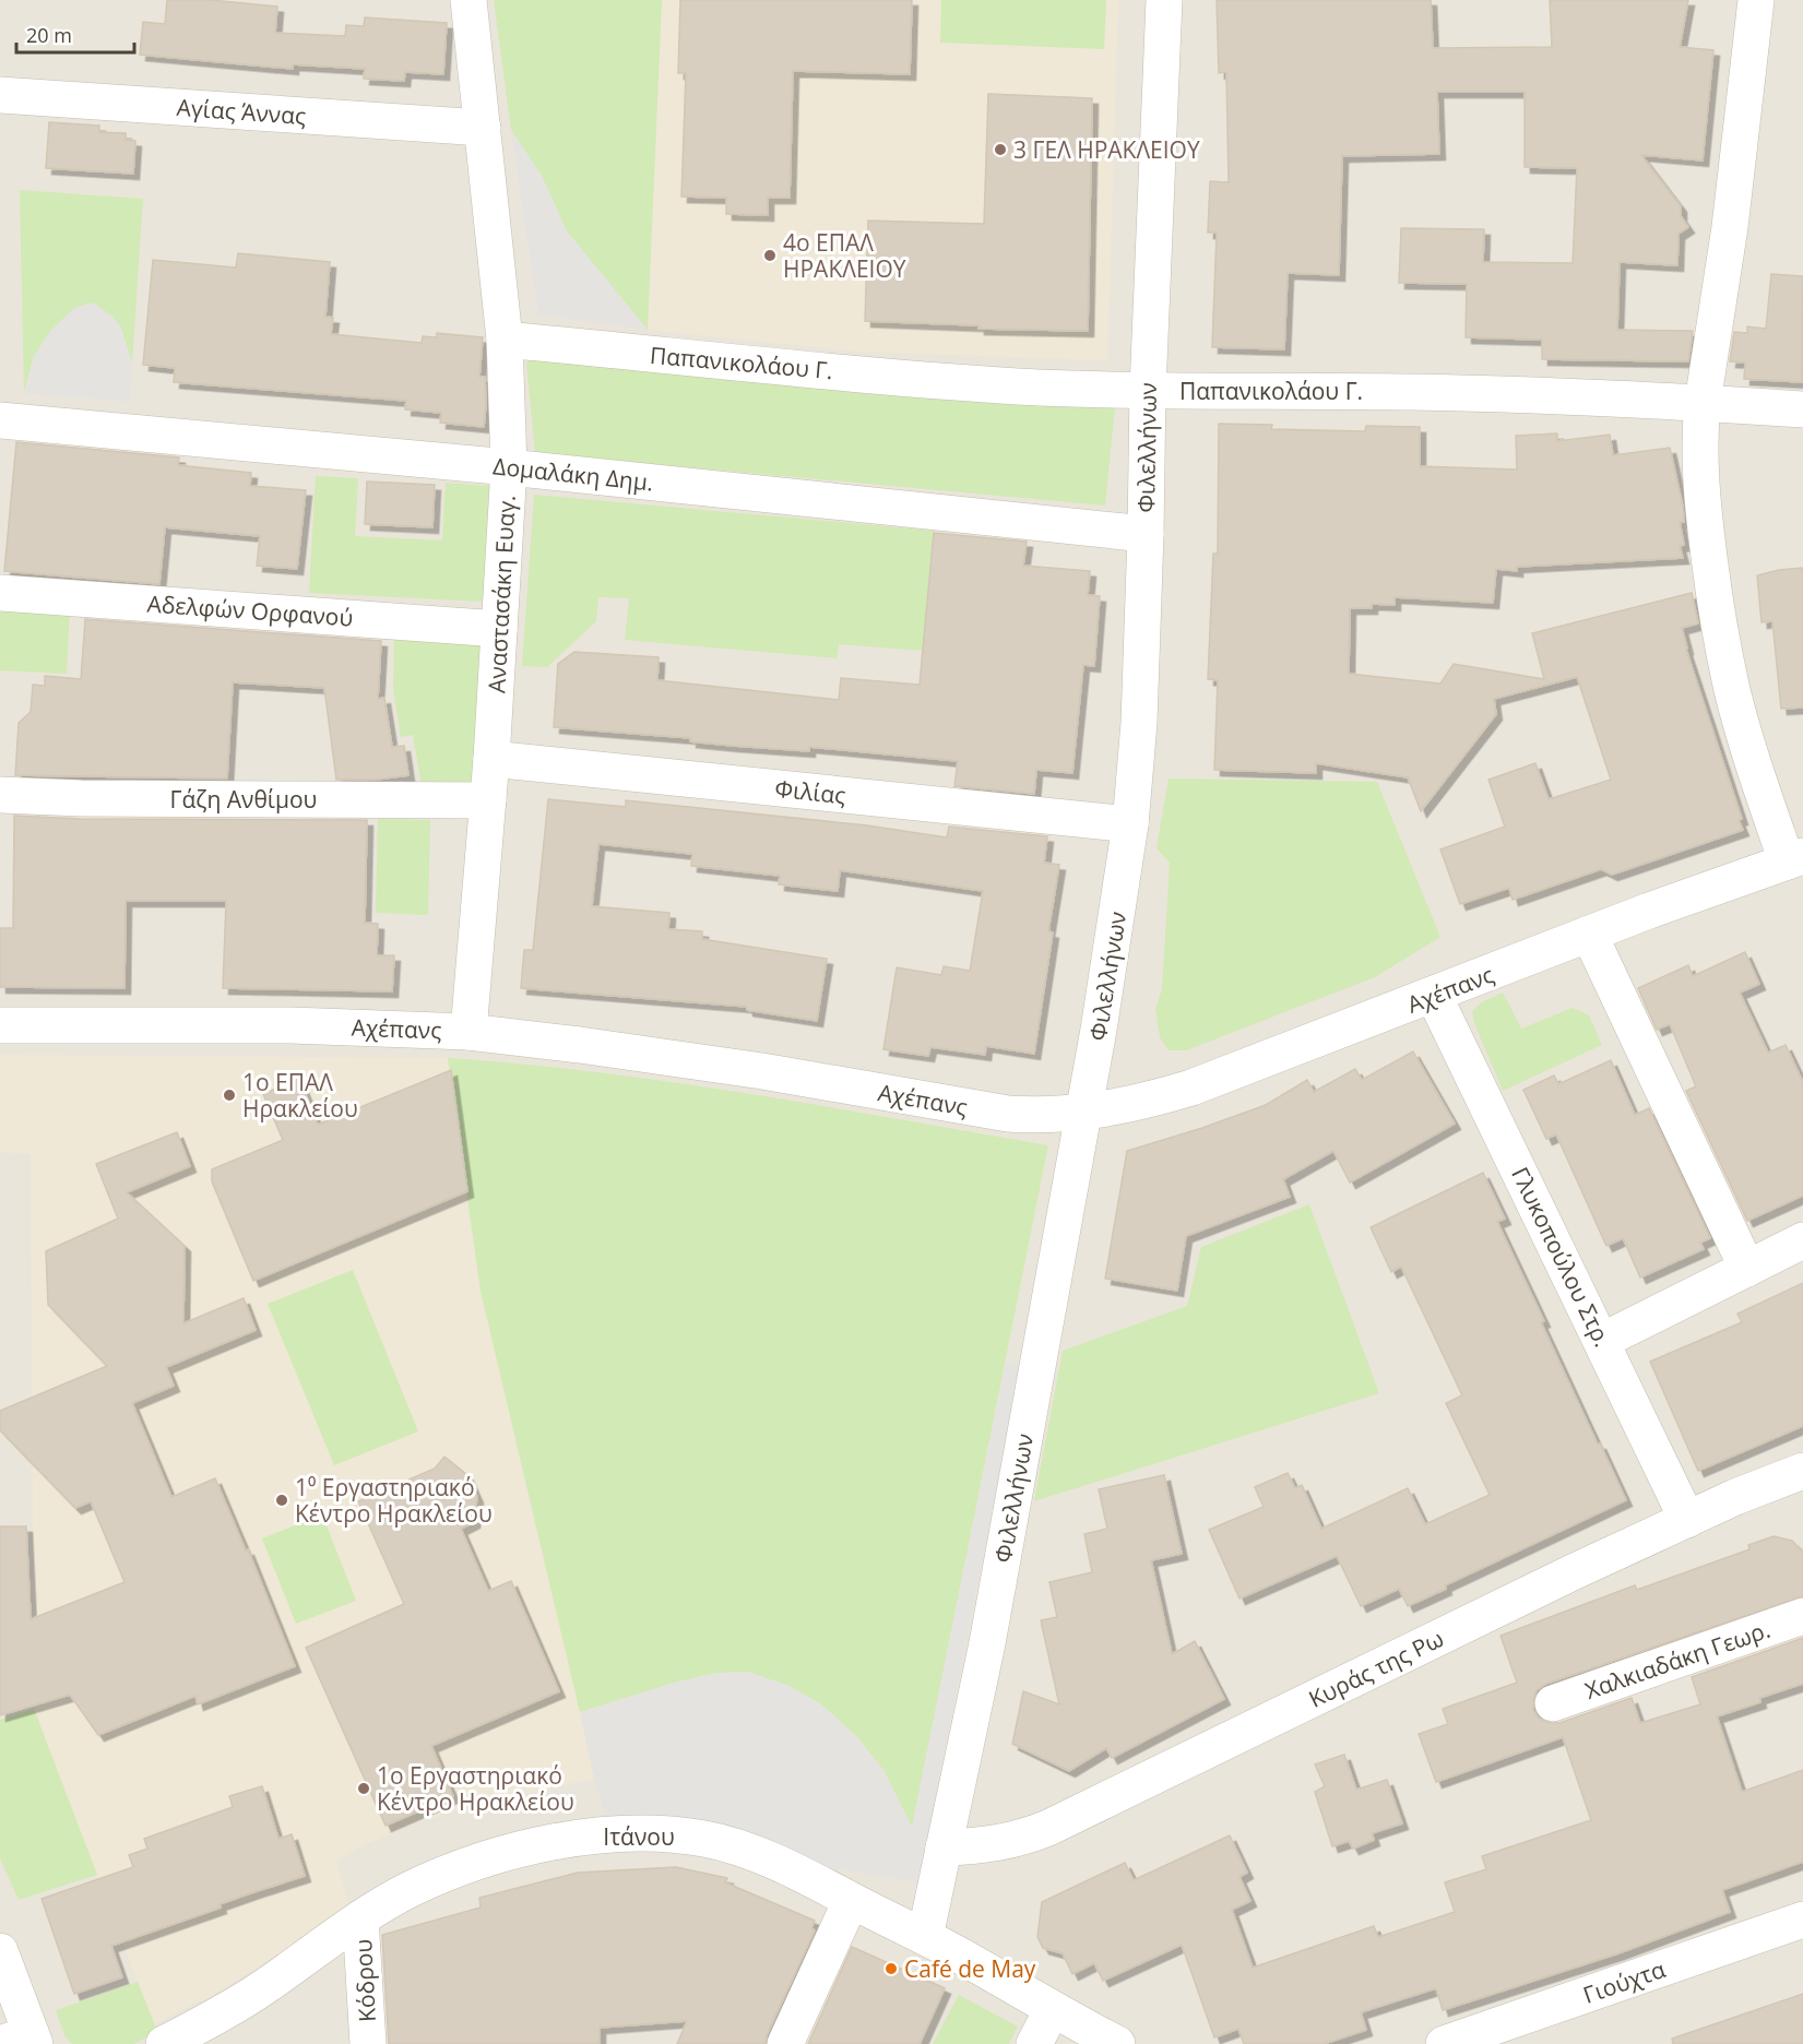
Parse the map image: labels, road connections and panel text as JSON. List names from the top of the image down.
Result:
{
  "streets": {
    "street": [
      "Αγίας Άννας",
      "Παπανικολάου Γ.",
      "Φιλελλήνων",
      "Δομαλάκη Δημ.",
      "Αναστασάκη Ευαγ.",
      "Αδελφών Ορφανού",
      "Φιλίας",
      "Γάζη Ανθίμου",
      "Αχέπανς",
      "Γλυκοπούλου Στρ.",
      "Χαλκιαδάκη Γεωρ.",
      "Κυράς της Ρω",
      "Ιτάνου",
      "Κόδρου",
      "Γιούχτα"
    ]
  },
  "crossings": [
    ["Αγίας Άννας", "Αναστασάκη Ευαγ."],
    ["Παπανικολάου Γ.", "Φιλελλήνων"],
    ["Παπανικολάου Γ.", "Αναστασάκη Ευαγ."],
    ["Φιλελλήνων", "Δομαλάκη Δημ."],
    ["Φιλελλήνων", "Φιλίας"],
    ["Φιλελλήνων", "Αχέπανς"],
    ["Φιλελλήνων", "Κυράς της Ρω"],
    ["Φιλελλήνων", "Ιτάνου"],
    ["Δομαλάκη Δημ.", "Αναστασάκη Ευαγ."],
    ["Αναστασάκη Ευαγ.", "Αδελφών Ορφανού"],
    ["Αναστασάκη Ευαγ.", "Φιλίας"],
    ["Αναστασάκη Ευαγ.", "Γάζη Ανθίμου"],
    ["Αναστασάκη Ευαγ.", "Αχέπανς"],
    ["Αχέπανς", "Γλυκοπούλου Στρ."],
    ["Γλυκοπούλου Στρ.", "Κυράς της Ρω"],
    ["Ιτάνου", "Κόδρου"]
  ],
  "places": [
    "3 ΓΕΛ ΗΡΑΚΛΕΙΟΥ",
    "4ο ΕΠΑΛ ΗΡΑΚΛΕΙΟΥ",
    "1ο ΕΠΑΛ Ηρακλείου",
    "1⁰ Εργαστηριακό Κέντρο Ηρακλείου",
    "1ο Εργαστηριακό Κέντρο Ηρακλείου",
    "Café de May"
  ],
  "scale_bar": "20 m"
}
